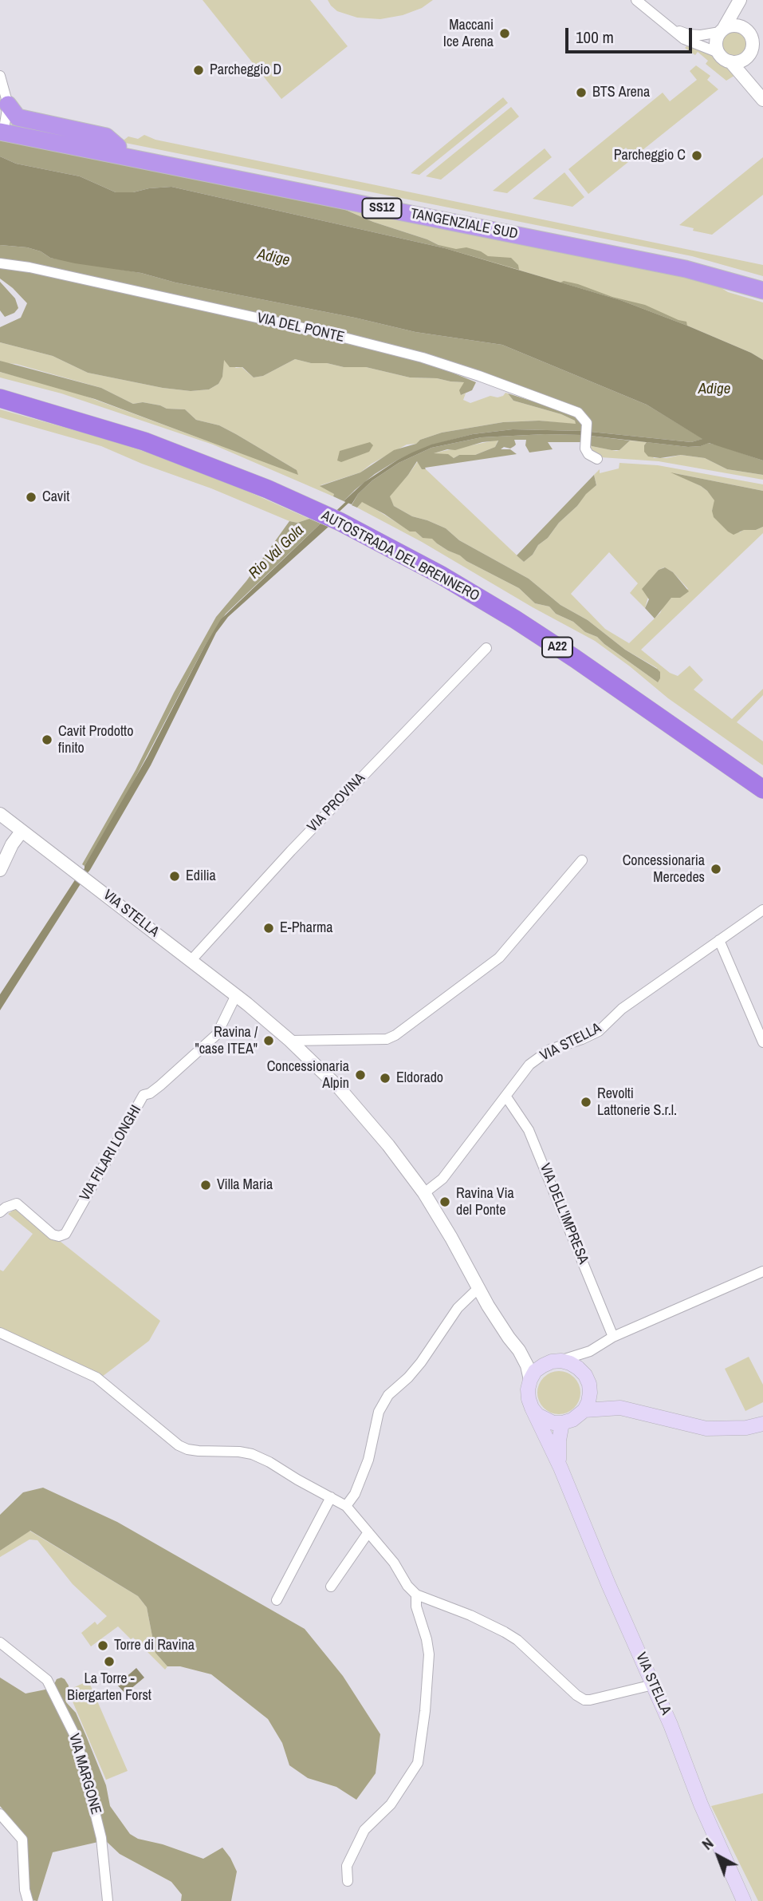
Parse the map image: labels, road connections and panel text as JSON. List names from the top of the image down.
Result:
{
  "streets": {
    "highway": [
      "SS12",
      "TANGENZIALE SUD",
      "AUTOSTRADA DEL BRENNERO",
      "A22"
    ],
    "main road": ["VIA STELLA"],
    "street": [
      "VIA DEL PONTE",
      "VIA PROVINA",
      "VIA FILARI LONGHI",
      "VIA DELL'IMPRESA",
      "VIA MARGONE"
    ]
  },
  "crossings": [
    ["VIA PROVINA", "VIA STELLA"],
    ["VIA STELLA", "VIA FILARI LONGHI"],
    ["VIA STELLA", "VIA DELL'IMPRESA"]
  ],
  "water": ["Adige", "Rio Val Gola"],
  "places": [
    "Maccani Ice Arena",
    "Parcheggio D",
    "BTS Arena",
    "Parcheggio C",
    "Cavit",
    "Cavit Prodotto finito",
    "Concessionaria Mercedes",
    "Edilia",
    "E-Pharma",
    "Ravina / \"case ITEA\"",
    "Concessionaria Alpin",
    "Eldorado",
    "Revolti Lattonerie S.r.l.",
    "Villa Maria",
    "Ravina Via del Ponte",
    "Torre di Ravina",
    "La Torre - Biergarten Forst"
  ],
  "scale_bar": "100 m",
  "north": "top left"
}
